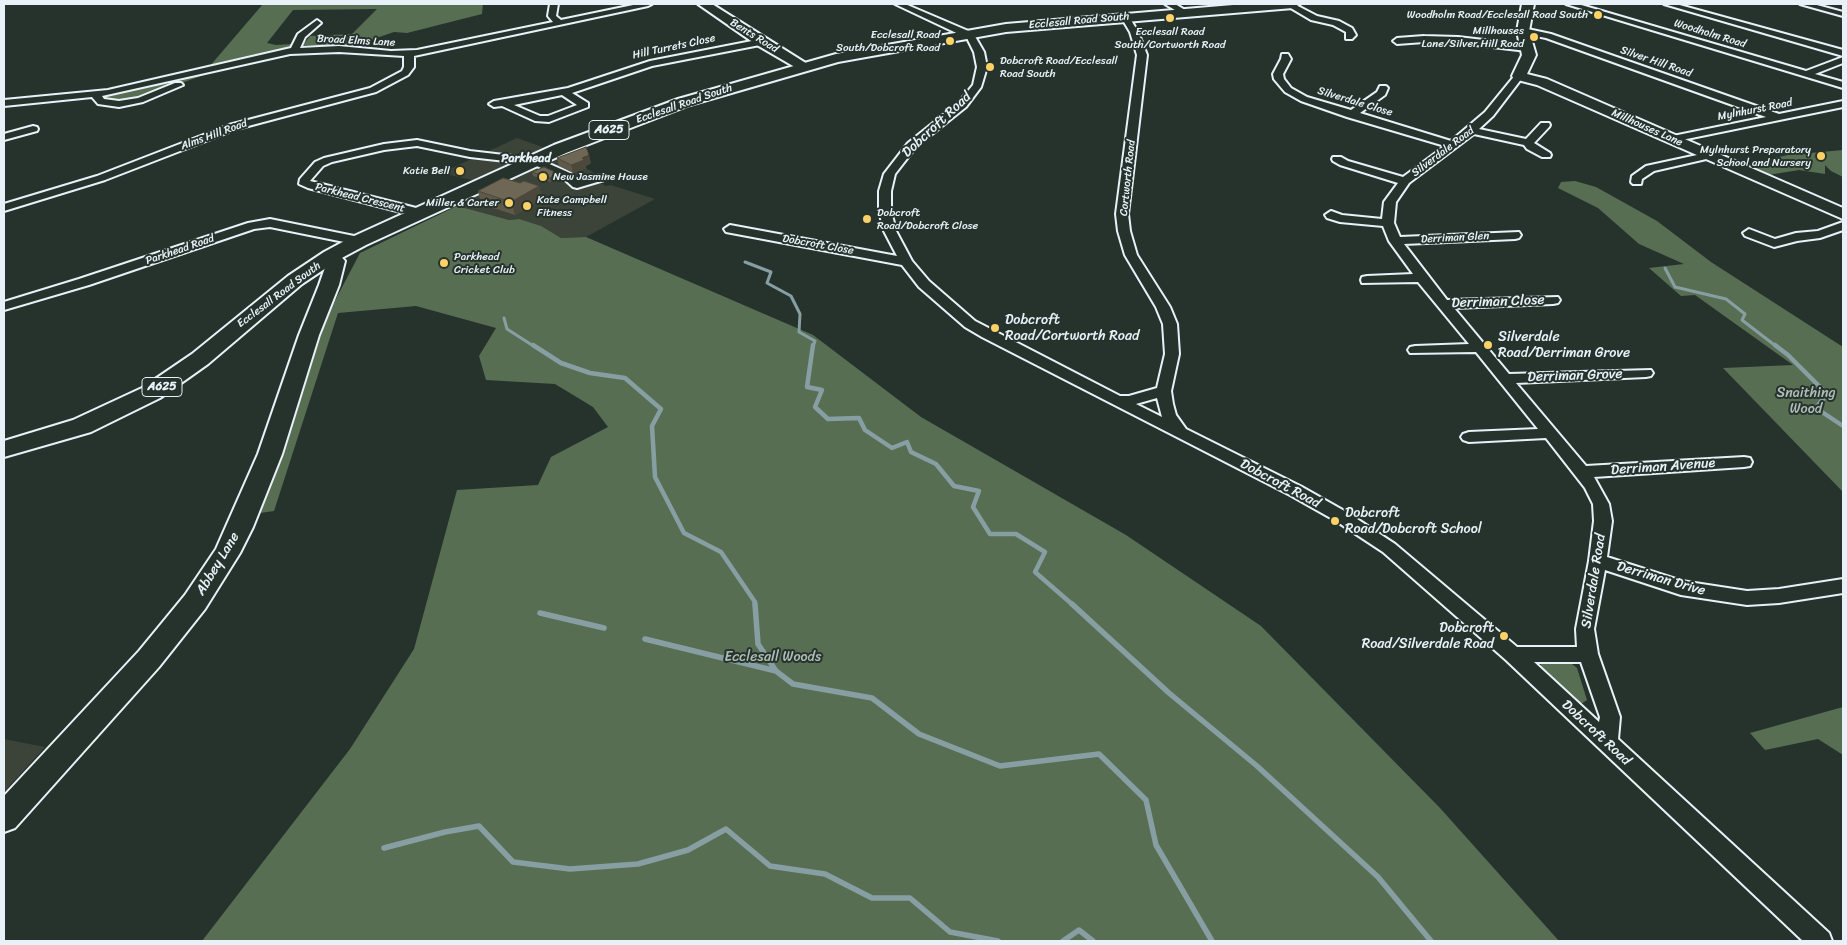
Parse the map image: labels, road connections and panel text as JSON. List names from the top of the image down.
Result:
{
  "streets": {
    "main road": ["Ecclesall Road South", "A625"],
    "street": [
      "Woodholm Road",
      "Bents Road",
      "Broad Elms Lane",
      "Hill Turrets Close",
      "Silver Hill Road",
      "Silverdale Close",
      "Mylnhurst Road",
      "Dobcroft Road",
      "Millhouses Lane",
      "Alms Hill Road",
      "Silverdale Road",
      "Cortworth Road",
      "Parkhead Crescent",
      "Derriman Glen",
      "Dobcroft Close",
      "Parkhead Road",
      "Derriman Close",
      "Derriman Grove",
      "Derriman Avenue",
      "Abbey Lane",
      "Derriman Drive"
    ]
  },
  "crossings": [
    ["Ecclesall Road South", "Bents Road"],
    ["Ecclesall Road South", "Dobcroft Road"],
    ["Ecclesall Road South", "Cortworth Road"],
    ["Ecclesall Road South", "Parkhead Crescent"],
    ["Ecclesall Road South", "Parkhead Road"],
    ["Ecclesall Road South", "Abbey Lane"],
    ["Bents Road", "Hill Turrets Close"],
    ["Broad Elms Lane", "Alms Hill Road"],
    ["Silver Hill Road", "Mylnhurst Road"],
    ["Silverdale Close", "Silverdale Road"],
    ["Mylnhurst Road", "Millhouses Lane"],
    ["Dobcroft Road", "Silverdale Road"],
    ["Dobcroft Road", "Cortworth Road"],
    ["Dobcroft Road", "Dobcroft Close"],
    ["Millhouses Lane", "Silverdale Road"],
    ["Silverdale Road", "Derriman Glen"],
    ["Silverdale Road", "Derriman Close"],
    ["Silverdale Road", "Derriman Grove"],
    ["Silverdale Road", "Derriman Avenue"],
    ["Silverdale Road", "Derriman Drive"]
  ],
  "districts": ["Parkhead"],
  "parks": ["Snaithing Wood", "Ecclesall Woods"],
  "places": [
    "Woodholm Road/Ecclesall Road South",
    "Ecclesall Road South/Cortworth Road",
    "Millhouses Lane/Silver Hill Road",
    "Ecclesall Road South/Dobcroft Road",
    "Dobcroft Road/Ecclesall Road South",
    "Mylnhurst Preparatory School and Nursery",
    "Katie Bell",
    "New Jasmine House",
    "Miller & Carter",
    "Kate Campbell Fitness",
    "Dobcroft Road/Dobcroft Close",
    "Parkhead Cricket Club",
    "Dobcroft Road/Cortworth Road",
    "Silverdale Road/Derriman Grove",
    "Dobcroft Road/Dobcroft School",
    "Dobcroft Road/Silverdale Road"
  ]
}
